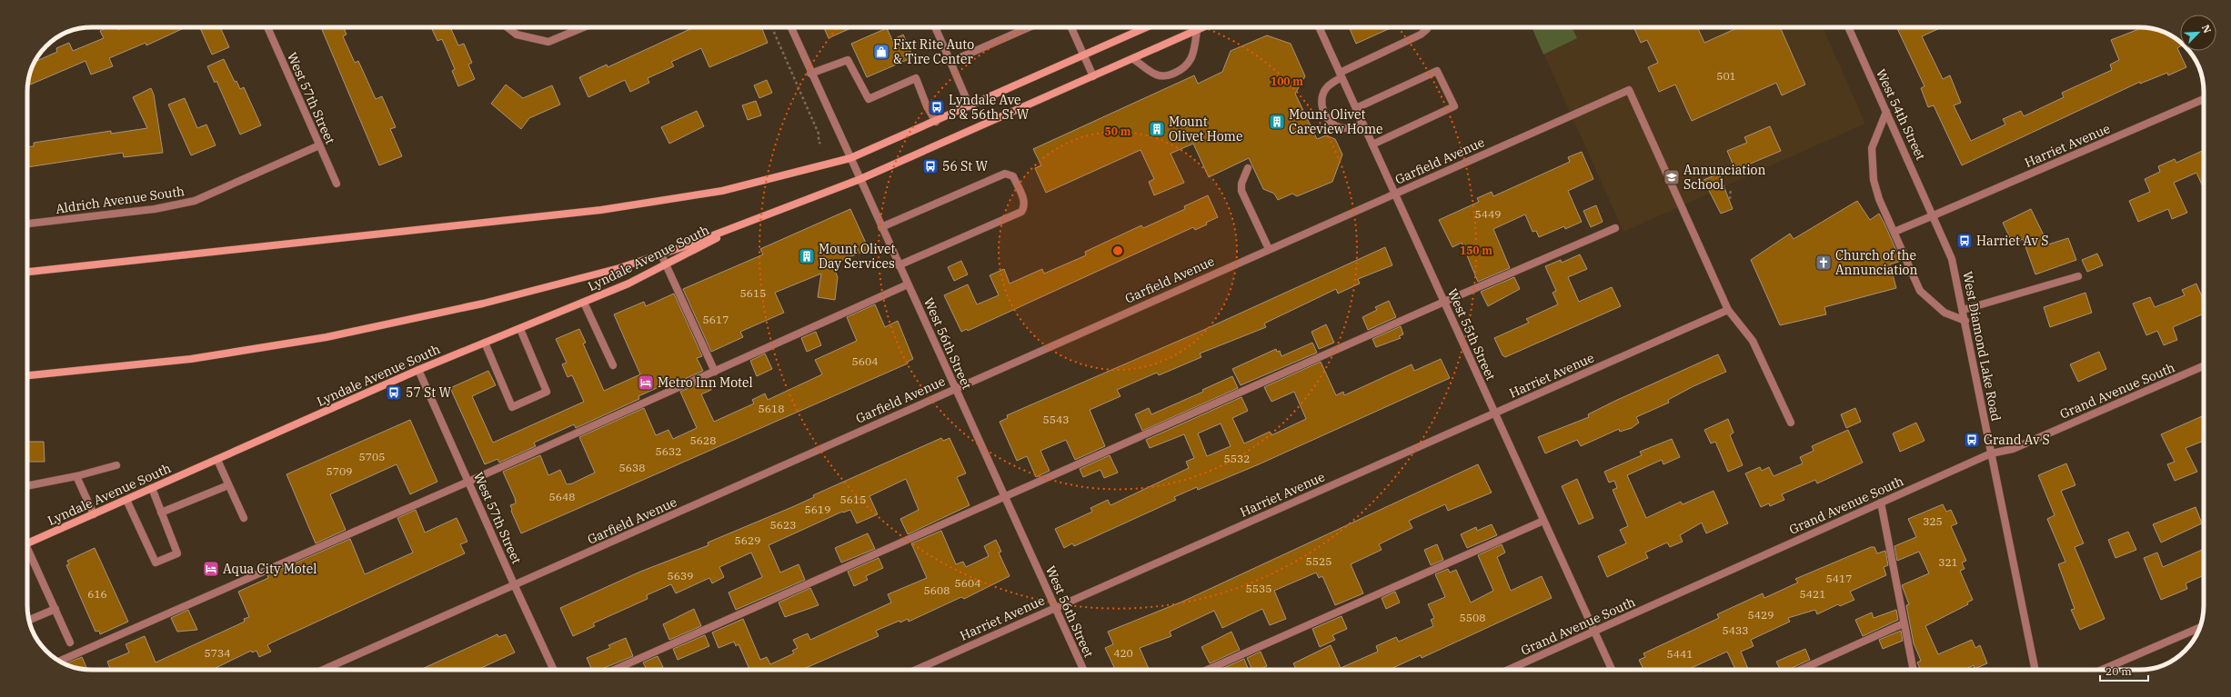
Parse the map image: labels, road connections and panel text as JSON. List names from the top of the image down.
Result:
{
  "streets": {
    "main road": ["Lyndale Avenue South"],
    "street": [
      "West 57th Street",
      "West 54th Street",
      "Harriet Avenue",
      "Garfield Avenue",
      "Aldrich Avenue South",
      "West 55th Street",
      "West 56th Street",
      "West Diamond Lake Road",
      "Grand Avenue South"
    ]
  },
  "crossings": [
    ["West 57th Street", "Garfield Avenue"],
    ["West 57th Street", "Aldrich Avenue South"],
    ["West 57th Street", "Lyndale Avenue South"],
    ["West 54th Street", "Harriet Avenue"],
    ["West 54th Street", "West Diamond Lake Road"],
    ["Harriet Avenue", "Garfield Avenue"],
    ["Harriet Avenue", "West 55th Street"],
    ["Harriet Avenue", "West 56th Street"],
    ["Harriet Avenue", "West Diamond Lake Road"],
    ["Garfield Avenue", "West 55th Street"],
    ["Garfield Avenue", "West 56th Street"],
    ["West 55th Street", "Grand Avenue South"],
    ["West Diamond Lake Road", "Grand Avenue South"]
  ],
  "places": {
    "shop": ["Fixt Rite Auto & Tire Center"],
    "bus stop": [
      "Lyndale Ave S & 56th St W",
      "56 St W",
      "Harriet Av S",
      "57 St W",
      "Grand Av S"
    ],
    "building": ["Mount Olivet Careview Home", "Mount Olivet Home", "Mount Olivet Day Services"],
    "school or university": ["Annunciation School"],
    "church": ["Church of the Annunciation"],
    "hotel": ["Metro Inn Motel", "Aqua City Motel"]
  },
  "house_numbers": [
    "501",
    "5449",
    "5615",
    "5617",
    "5604",
    "5618",
    "5543",
    "5628",
    "5632",
    "5705",
    "5532",
    "5638",
    "5709",
    "5648",
    "5615",
    "5619",
    "325",
    "5623",
    "5629",
    "5525",
    "321",
    "5639",
    "5417",
    "5604",
    "5535",
    "5608",
    "616",
    "5421",
    "5429",
    "5508",
    "5433",
    "5734",
    "420",
    "5441"
  ],
  "scale_bar": "20 m",
  "north": "top right",
  "rings": ["100 m", "50 m", "150 m"]
}
